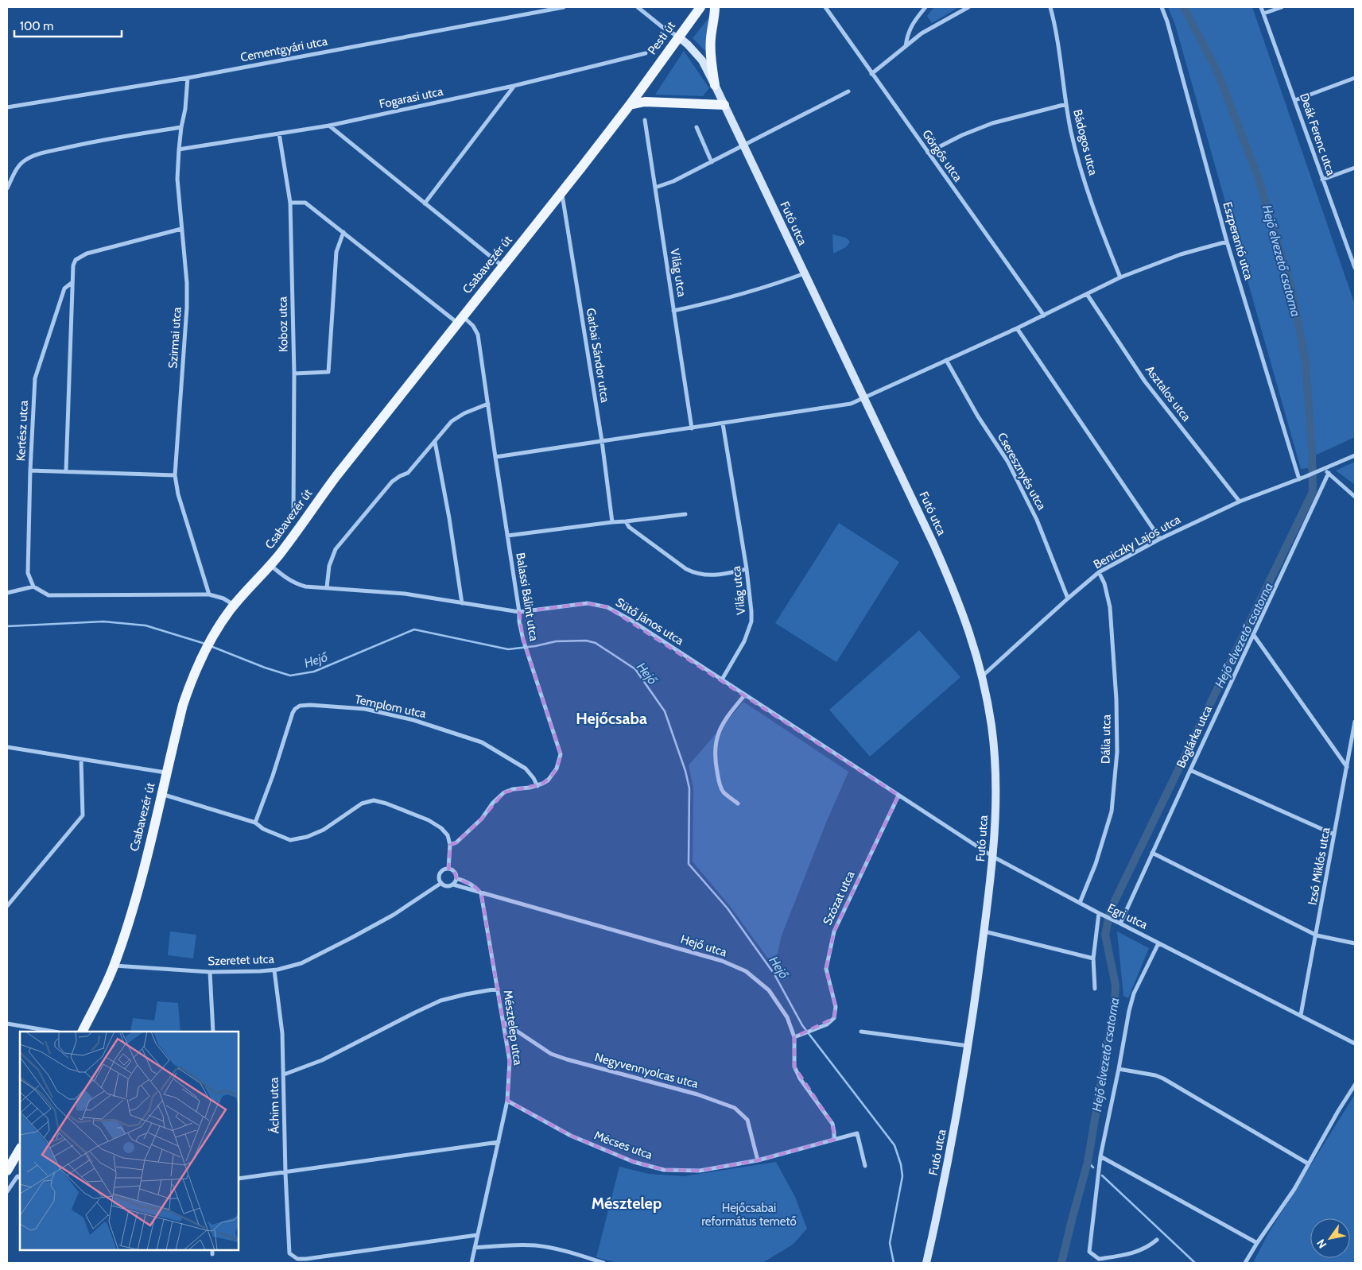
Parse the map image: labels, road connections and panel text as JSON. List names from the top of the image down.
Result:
{
  "streets": {
    "main road": ["Pesti út", "Futó utca", "Csabavezér út"],
    "street": [
      "Cementgyári utca",
      "Fogarasi utca",
      "Deák Ferenc utca",
      "Bádogos utca",
      "Görgős utca",
      "Eszperantó utca",
      "Világ utca",
      "Koboz utca",
      "Szirmai utca",
      "Garbai Sándor utca",
      "Asztalos utca",
      "Kertész utca",
      "Cseresznyés utca",
      "Beniczky Lajos utca",
      "Balassi Bálint utca",
      "Sütő János utca",
      "Templom utca",
      "Boglárka utca",
      "Dália utca",
      "Izsó Miklós utca",
      "Szózat utca",
      "Egri utca",
      "Hejő utca",
      "Szeretet utca",
      "Mésztelep utca",
      "Negyvennyolcas utca",
      "Áchim utca",
      "Mécses utca"
    ]
  },
  "crossings": [
    ["Pesti út", "Futó utca"],
    ["Pesti út", "Csabavezér út"],
    ["Cementgyári utca", "Szirmai utca"],
    ["Fogarasi utca", "Koboz utca"],
    ["Fogarasi utca", "Szirmai utca"],
    ["Futó utca", "Beniczky Lajos utca"],
    ["Futó utca", "Egri utca"],
    ["Eszperantó utca", "Beniczky Lajos utca"],
    ["Csabavezér út", "Garbai Sándor utca"],
    ["Csabavezér út", "Balassi Bálint utca"],
    ["Csabavezér út", "Sütő János utca"],
    ["Csabavezér út", "Szeretet utca"],
    ["Világ utca", "Sütő János utca"],
    ["Koboz utca", "Balassi Bálint utca"],
    ["Szirmai utca", "Kertész utca"],
    ["Asztalos utca", "Beniczky Lajos utca"],
    ["Cseresznyés utca", "Beniczky Lajos utca"],
    ["Beniczky Lajos utca", "Dália utca"],
    ["Balassi Bálint utca", "Sütő János utca"],
    ["Balassi Bálint utca", "Templom utca"],
    ["Sütő János utca", "Szózat utca"],
    ["Sütő János utca", "Egri utca"],
    ["Boglárka utca", "Egri utca"],
    ["Dália utca", "Egri utca"],
    ["Izsó Miklós utca", "Egri utca"],
    ["Szózat utca", "Egri utca"],
    ["Szózat utca", "Hejő utca"],
    ["Hejő utca", "Szeretet utca"],
    ["Hejő utca", "Mésztelep utca"],
    ["Hejő utca", "Mécses utca"],
    ["Szeretet utca", "Áchim utca"],
    ["Mésztelep utca", "Negyvennyolcas utca"],
    ["Mésztelep utca", "Áchim utca"],
    ["Mésztelep utca", "Mécses utca"],
    ["Negyvennyolcas utca", "Mécses utca"]
  ],
  "districts": ["Hejőcsaba", "Mésztelep"],
  "water": ["Hejő elvezető csatorna", "Hejő"],
  "parks": ["Hejőcsabai református temető"],
  "scale_bar": "100 m",
  "north": "bottom left"
}
